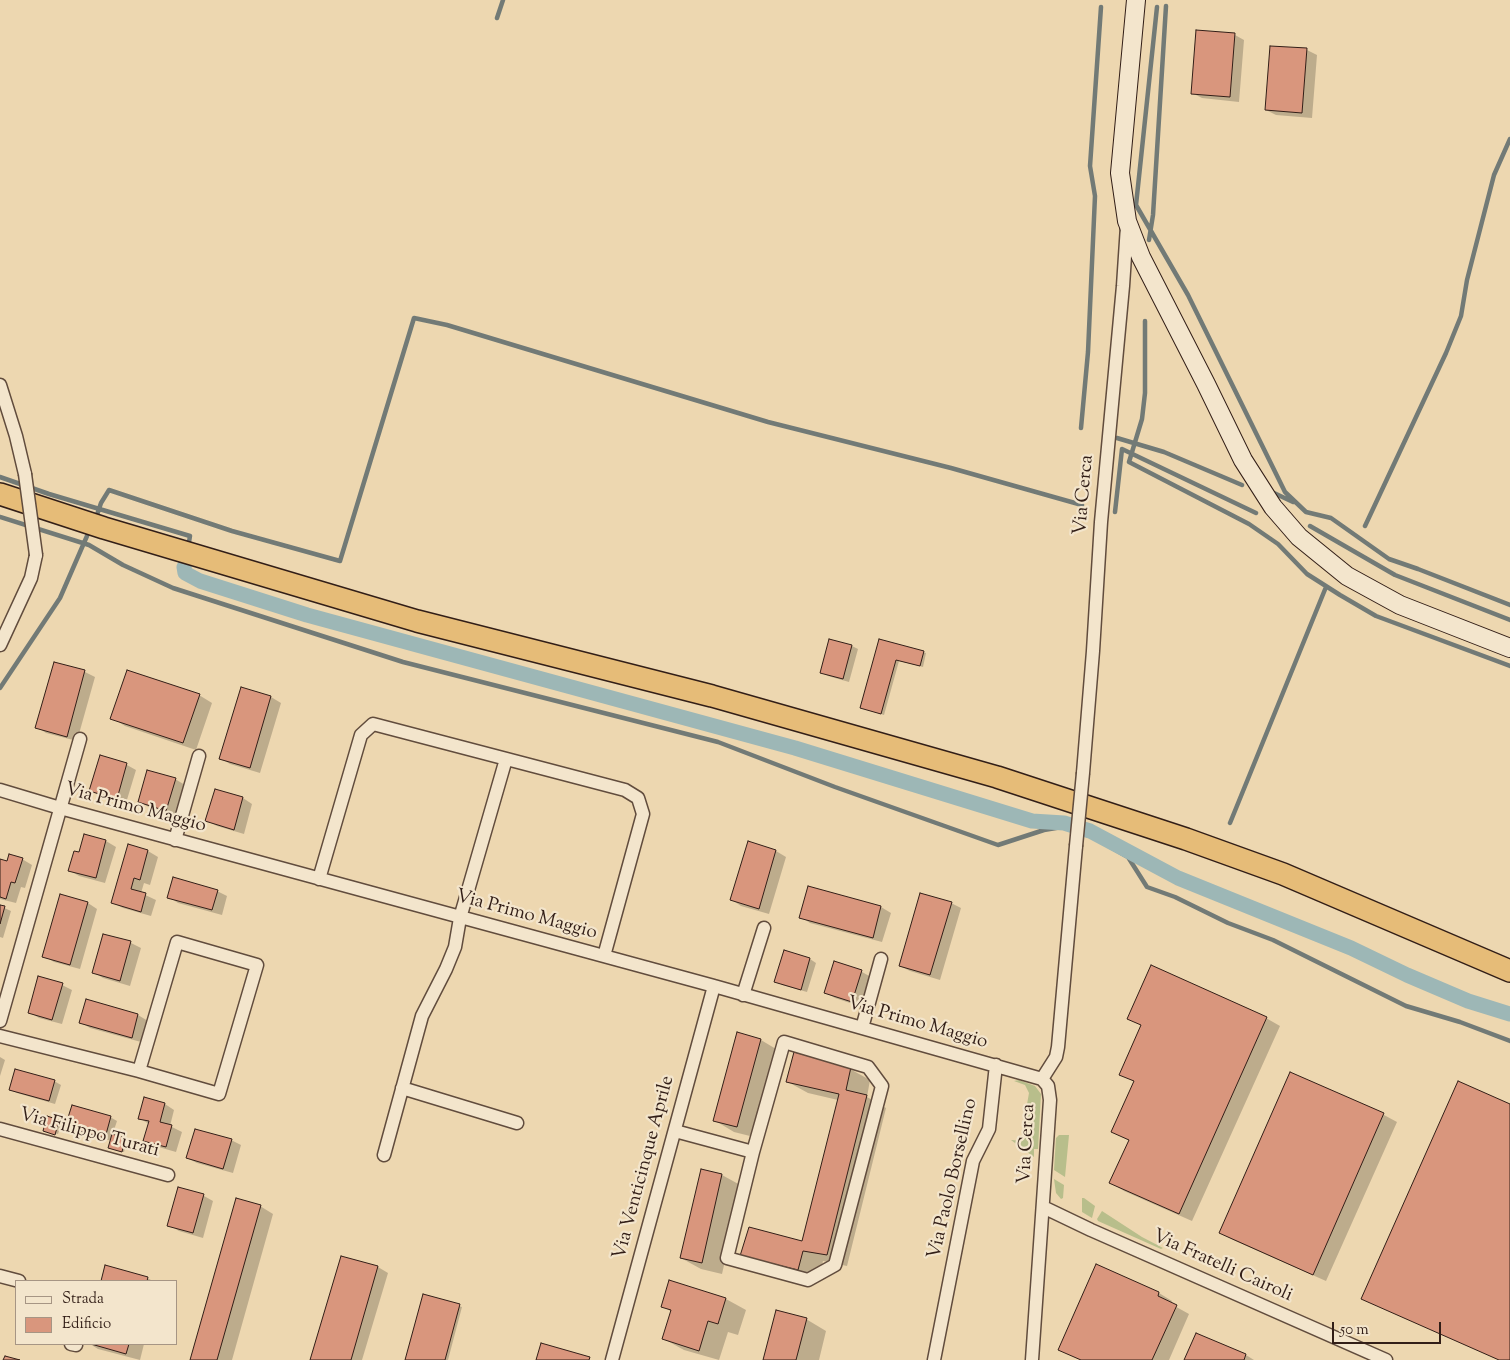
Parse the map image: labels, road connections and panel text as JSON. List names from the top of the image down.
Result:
{
  "streets": {
    "street": [
      "Via Cerca",
      "Via Primo Maggio",
      "Via Filippo Turati",
      "Via Venticinque Aprile",
      "Via Paolo Borsellino",
      "Via Fratelli Cairoli"
    ]
  },
  "crossings": [
    ["Via Cerca", "Via Primo Maggio"],
    ["Via Cerca", "Via Fratelli Cairoli"],
    ["Via Primo Maggio", "Via Venticinque Aprile"],
    ["Via Primo Maggio", "Via Paolo Borsellino"]
  ],
  "legend": ["Strada", "Edificio"],
  "scale_bar": "50 m"
}
